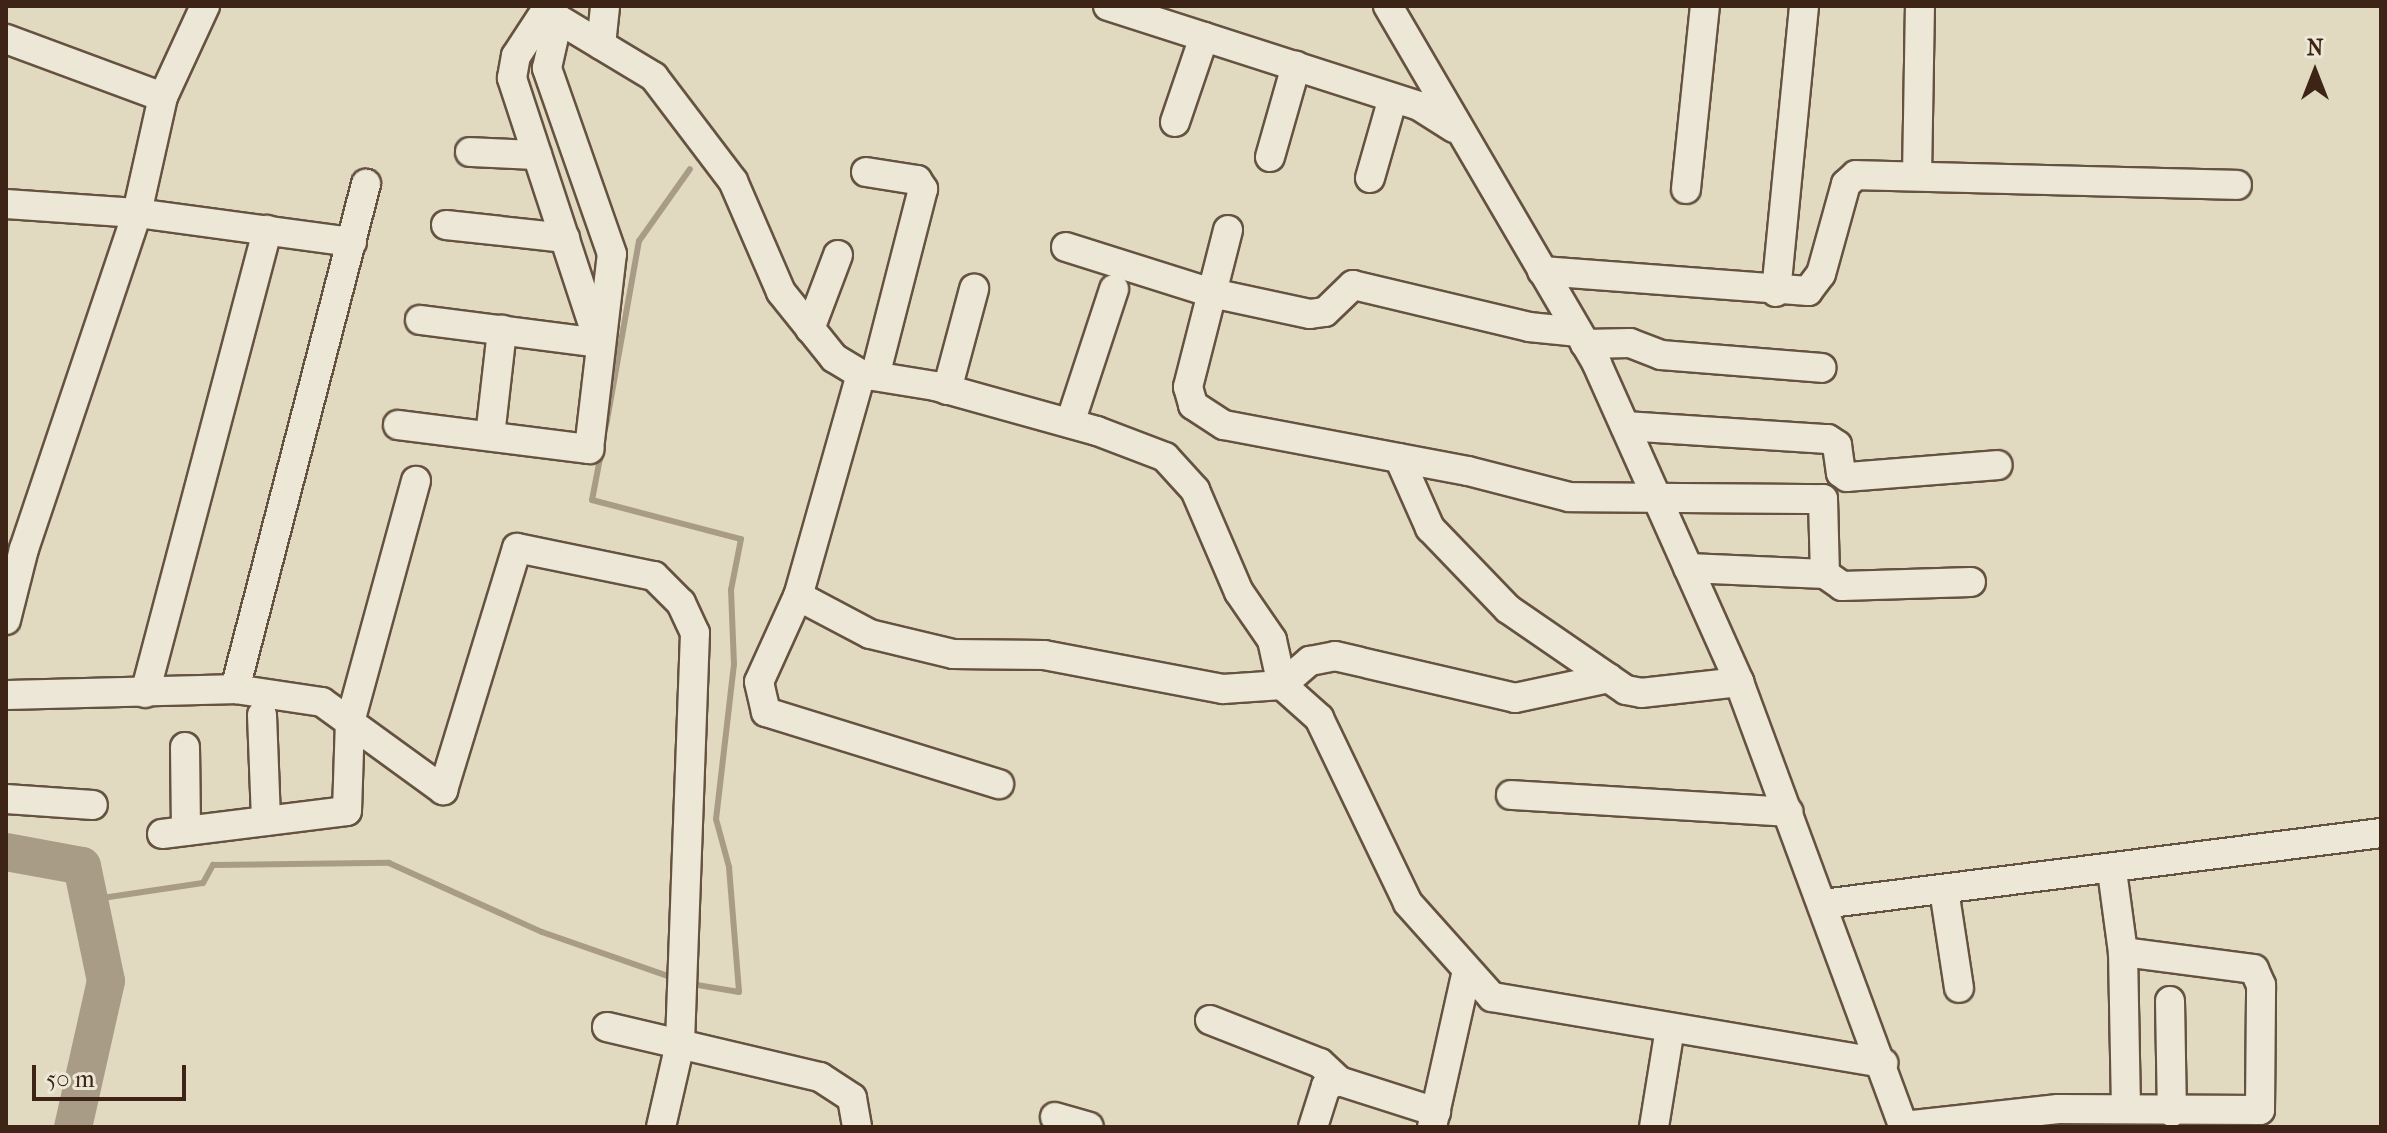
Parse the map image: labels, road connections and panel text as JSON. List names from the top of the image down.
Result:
{
  "scale_bar": "50 m",
  "north": "top"
}
